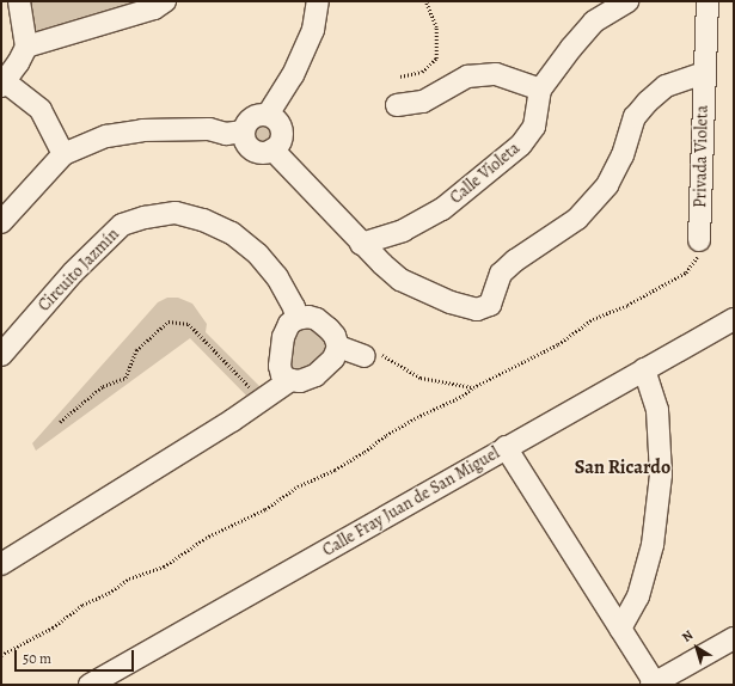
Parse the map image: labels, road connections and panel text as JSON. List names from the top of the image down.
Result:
{
  "streets": {
    "street": [
      "Privada Violeta",
      "Calle Violeta",
      "Circuito Jazmín",
      "Calle Fray Juan de San Miguel"
    ]
  },
  "districts": ["San Ricardo"],
  "scale_bar": "50 m",
  "north": "top left"
}
